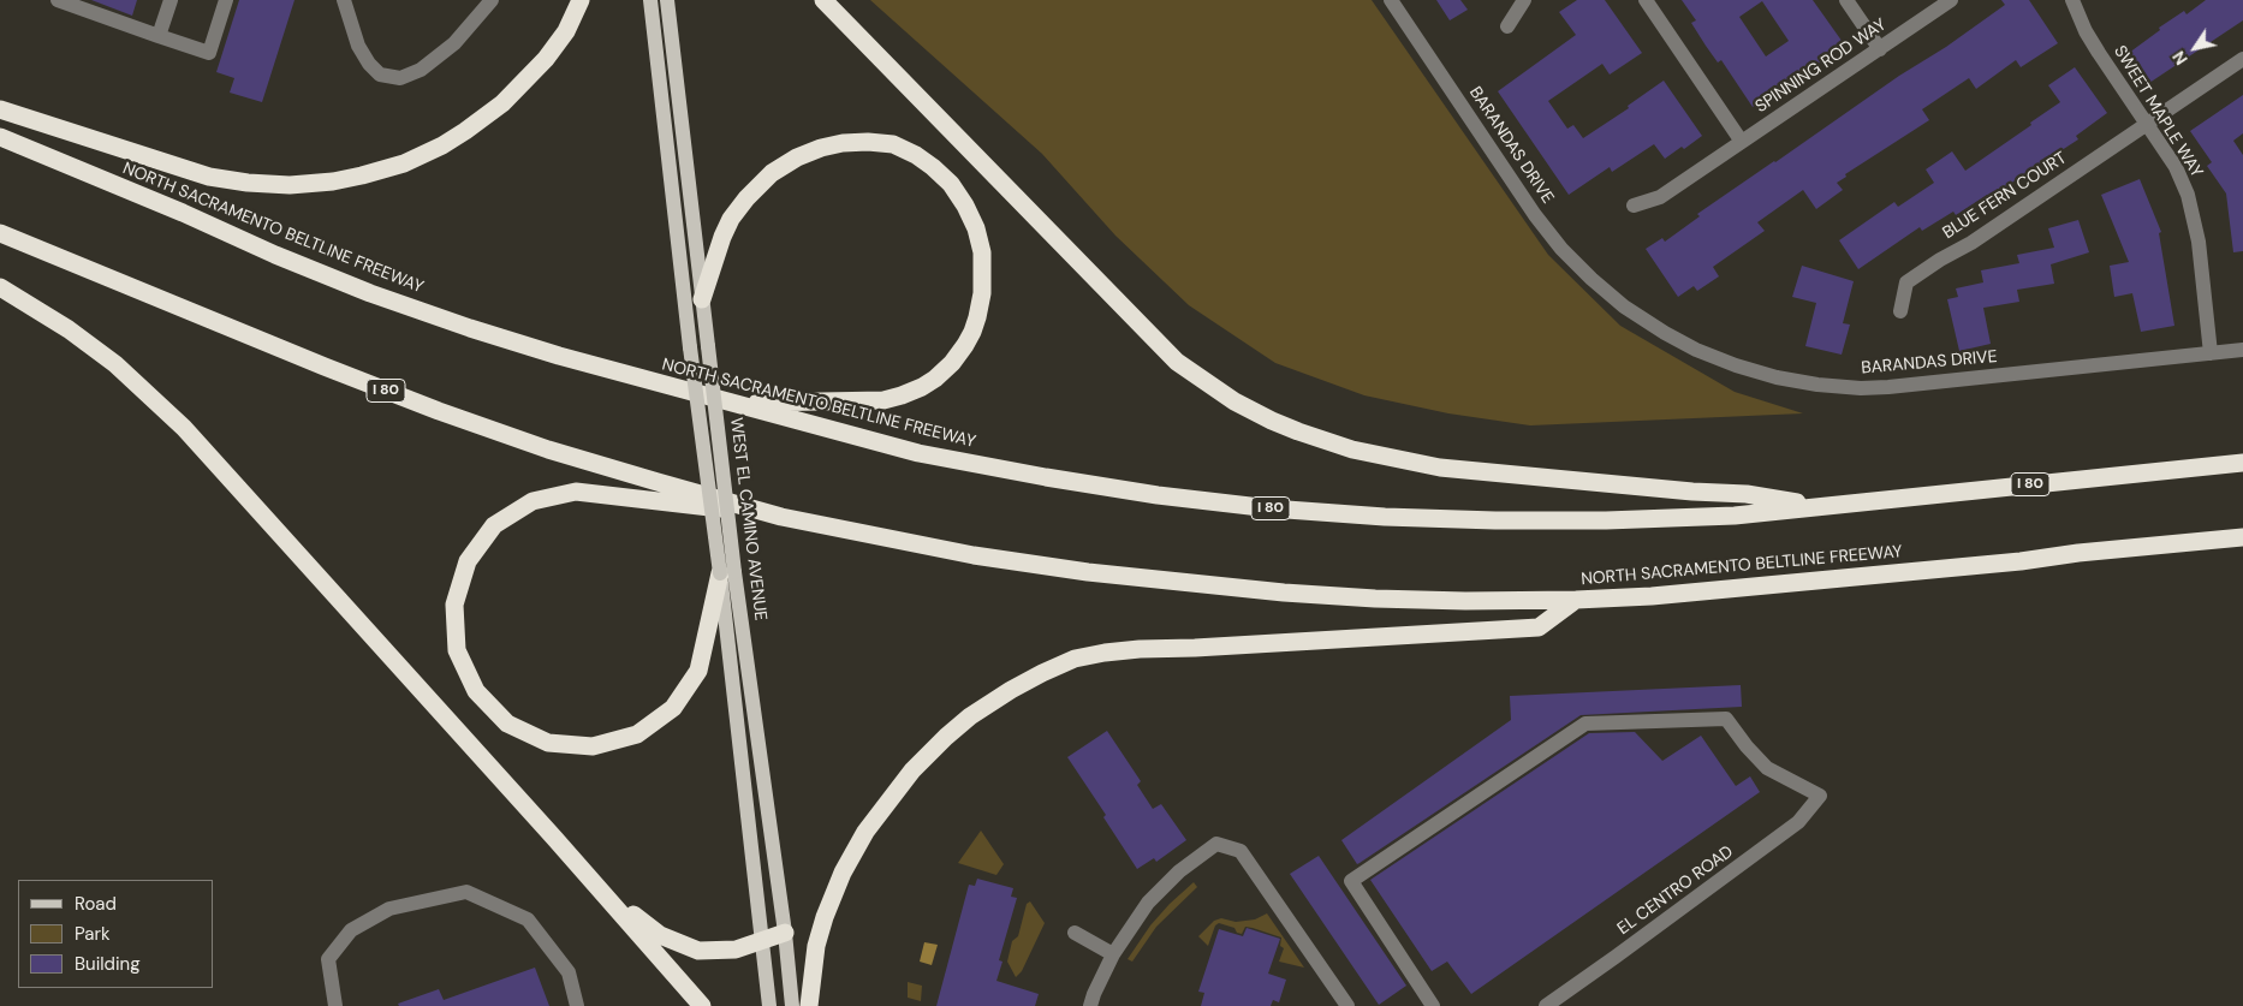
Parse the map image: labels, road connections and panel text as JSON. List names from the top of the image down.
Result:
{
  "streets": {
    "highway": ["NORTH SACRAMENTO BELTLINE FREEWAY", "I 80"],
    "main road": ["WEST EL CAMINO AVENUE"],
    "street": [
      "SPINNING ROD WAY",
      "SWEET MAPLE WAY",
      "BARANDAS DRIVE",
      "BLUE FERN COURT",
      "EL CENTRO ROAD"
    ]
  },
  "crossings": [
    ["SWEET MAPLE WAY", "BARANDAS DRIVE"],
    ["SWEET MAPLE WAY", "BLUE FERN COURT"]
  ],
  "legend": ["Road", "Park", "Building"],
  "north": "bottom left"
}
